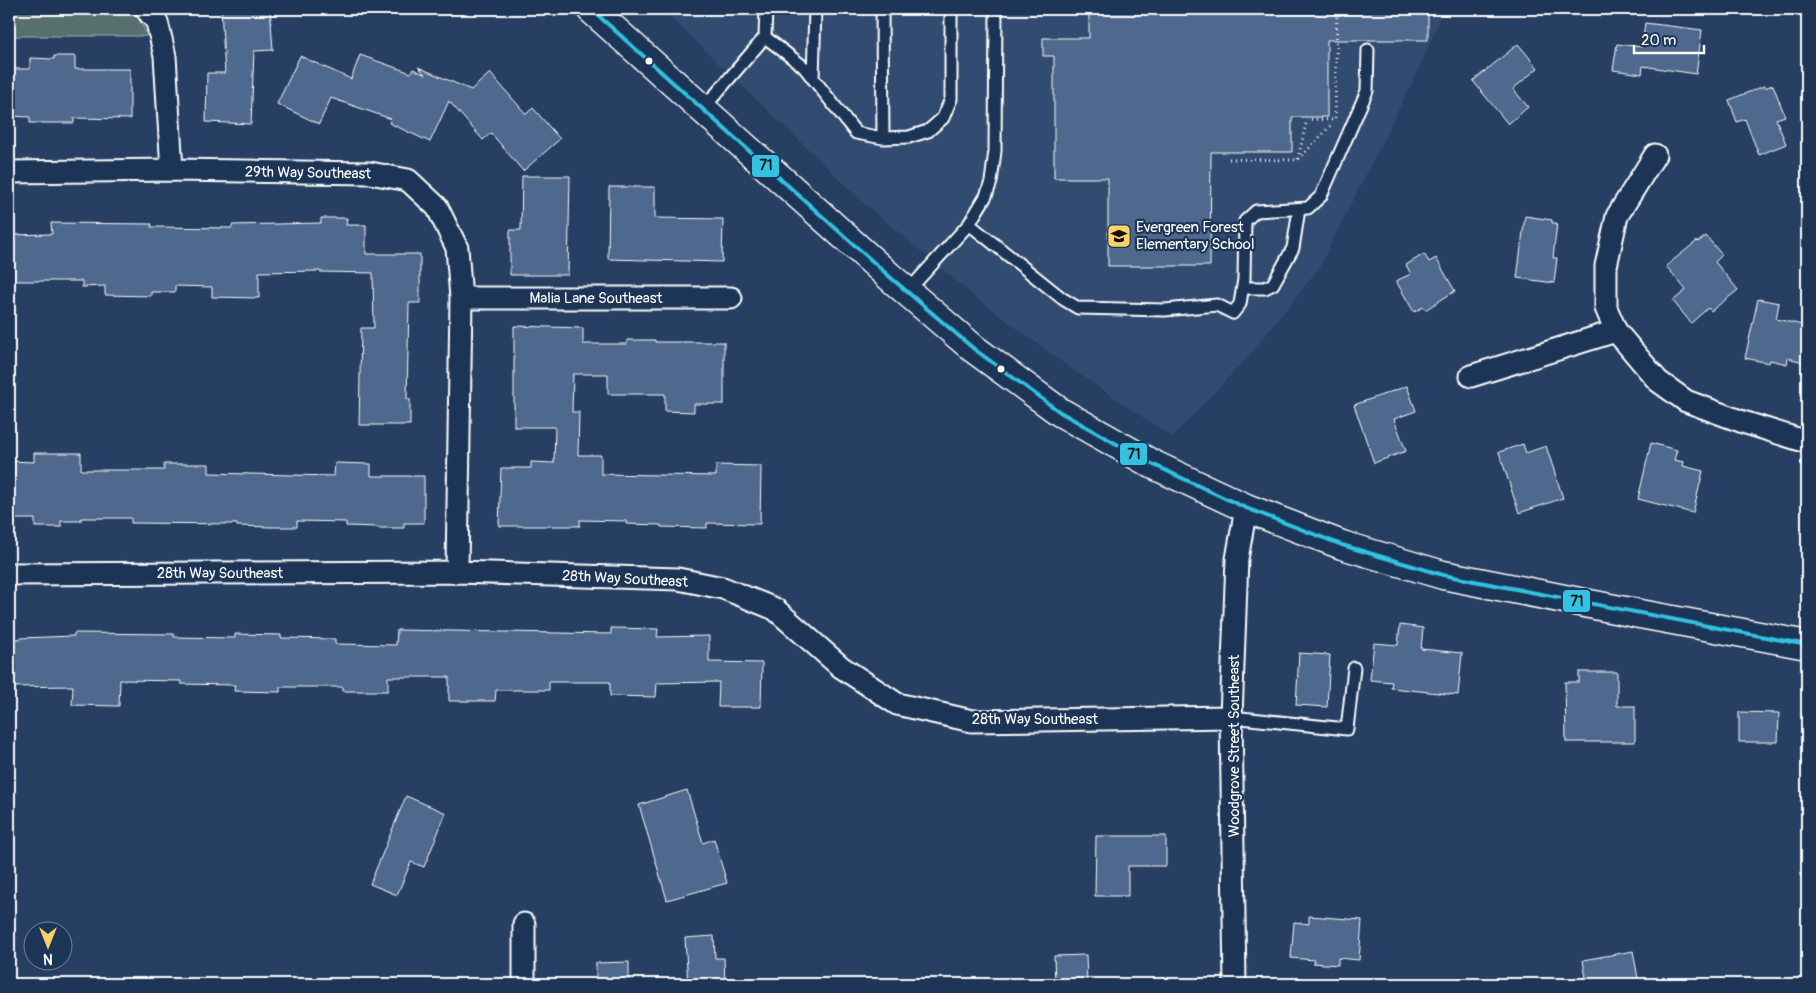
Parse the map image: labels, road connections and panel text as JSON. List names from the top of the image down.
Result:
{
  "streets": {
    "street": [
      "29th Way Southeast",
      "Malia Lane Southeast",
      "28th Way Southeast",
      "Woodgrove Street Southeast"
    ]
  },
  "crossings": [
    ["29th Way Southeast", "Malia Lane Southeast"],
    ["29th Way Southeast", "28th Way Southeast"],
    ["28th Way Southeast", "Woodgrove Street Southeast"]
  ],
  "places": {
    "school or university": ["Evergreen Forest Elementary School"]
  },
  "lines": ["transit line 71"],
  "scale_bar": "20 m",
  "north": "bottom"
}
